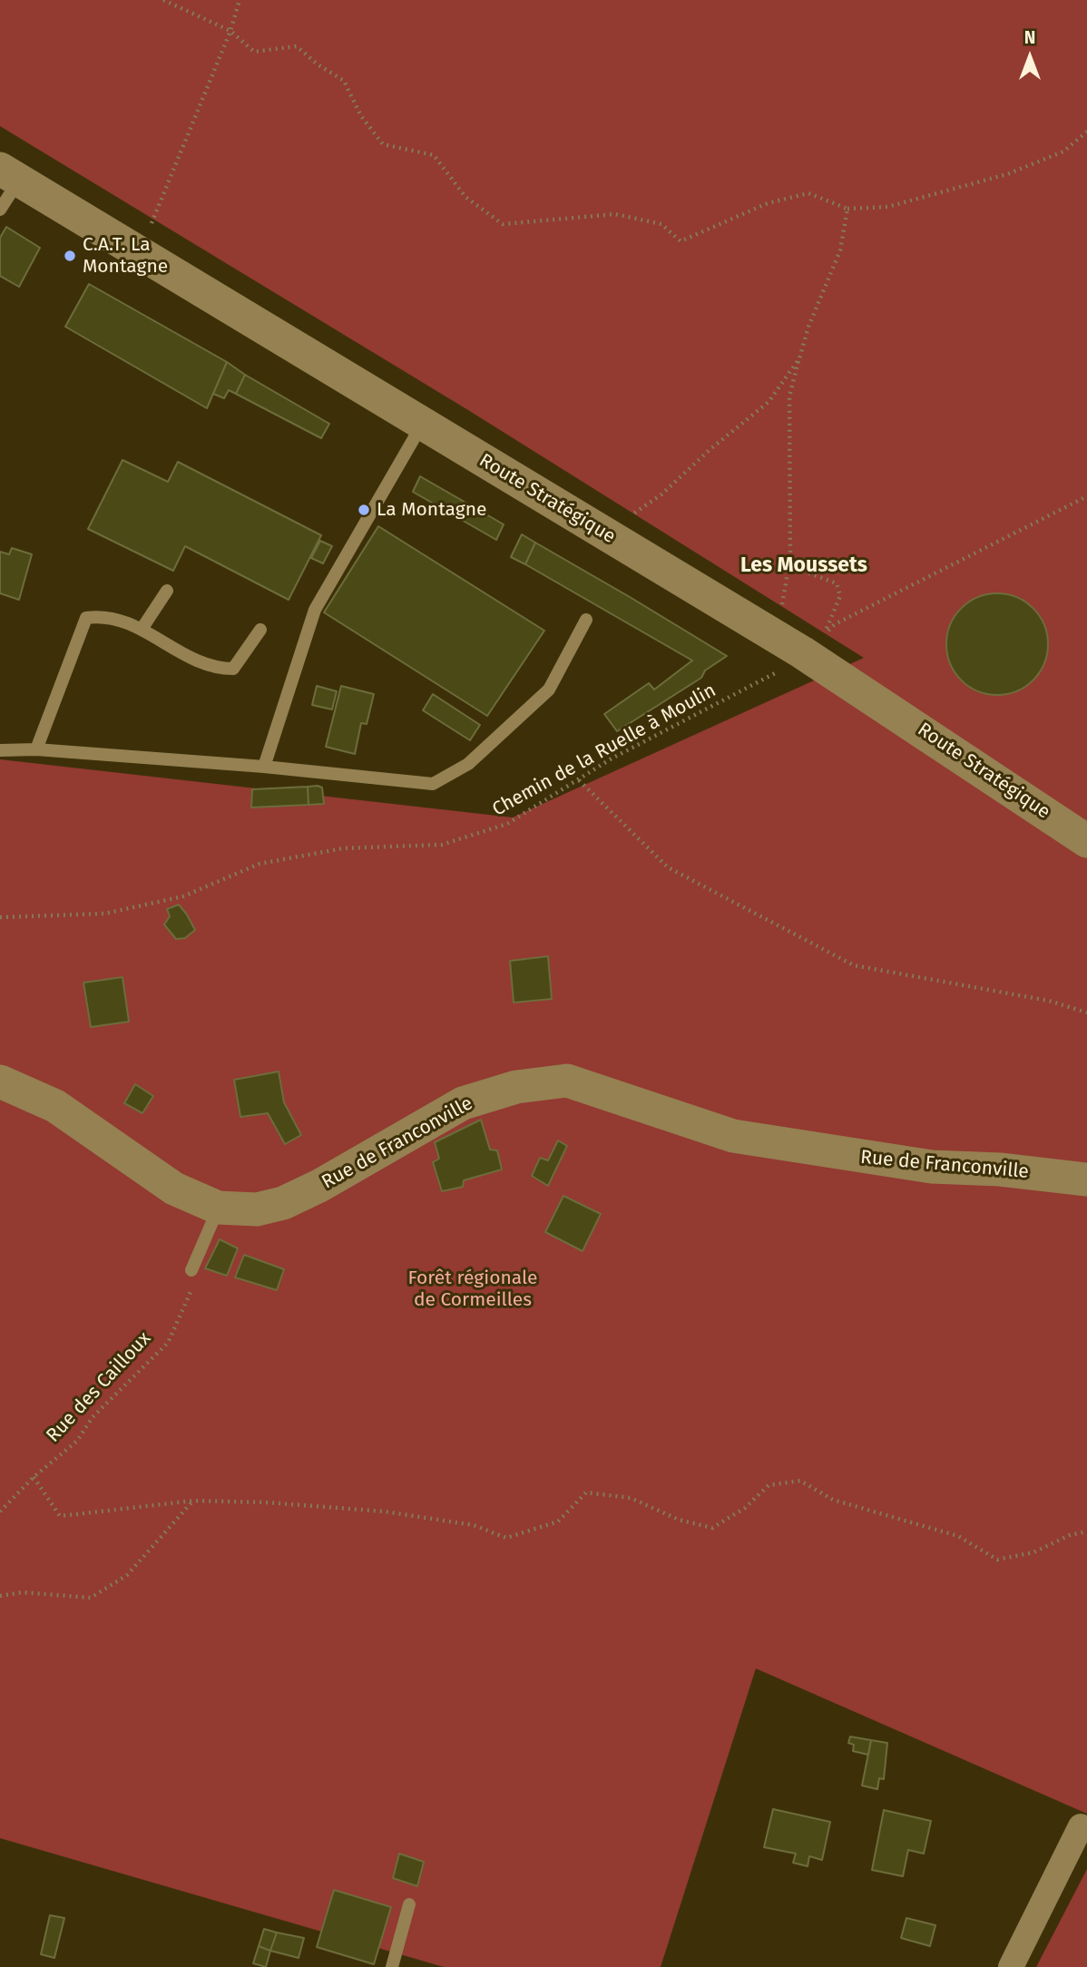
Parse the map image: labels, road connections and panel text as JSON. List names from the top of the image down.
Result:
{
  "streets": {
    "street": ["Route Stratégique", "Rue de Franconville"],
    "path": ["Chemin de la Ruelle à Moulin", "Rue des Cailloux"]
  },
  "crossings": [
    ["Route Stratégique", "Chemin de la Ruelle à Moulin"]
  ],
  "districts": ["Les Moussets"],
  "parks": ["Forêt régionale de Cormeilles"],
  "places": ["C.A.T. La Montagne", "La Montagne"],
  "north": "top"
}
